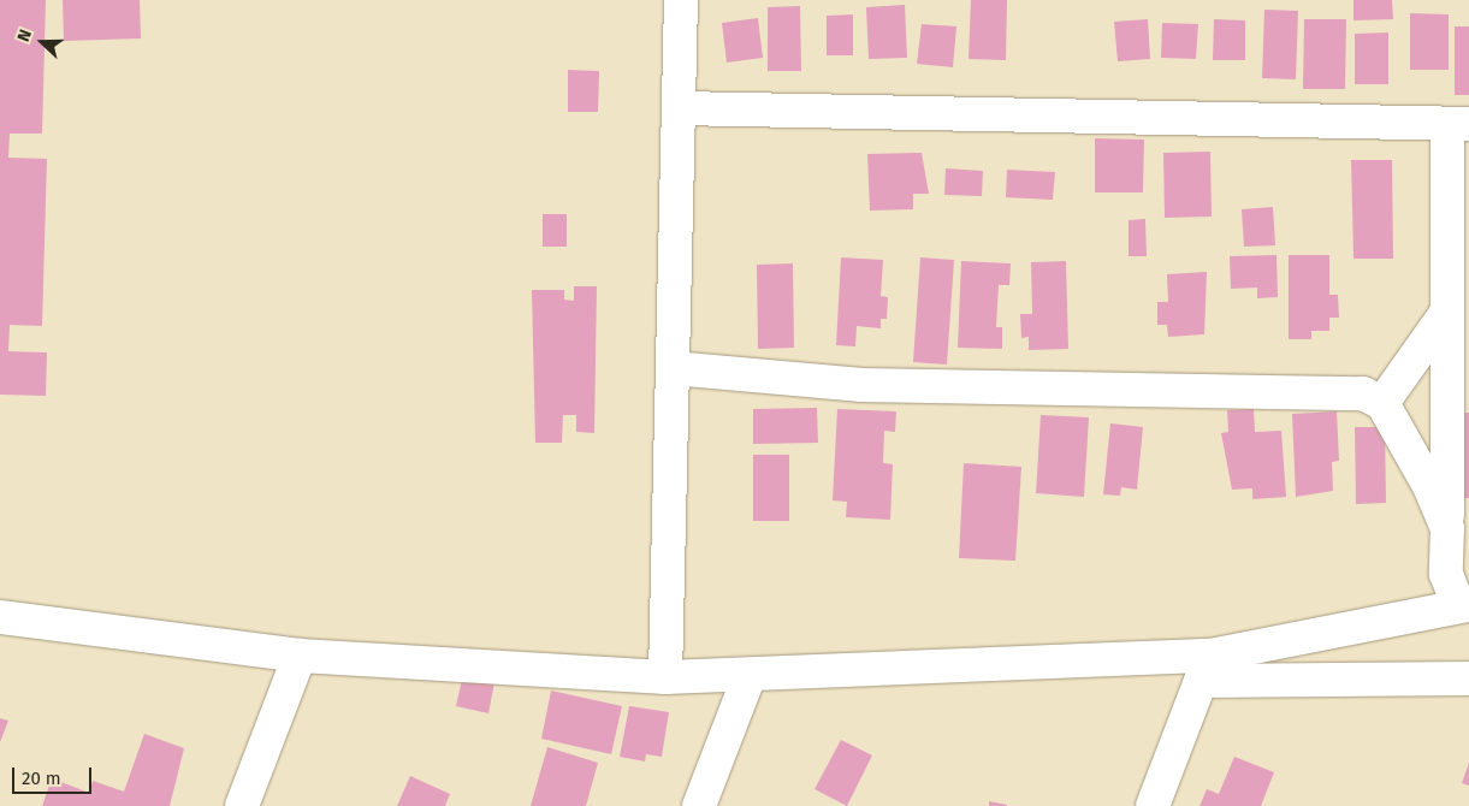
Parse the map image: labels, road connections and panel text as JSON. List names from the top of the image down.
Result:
{
  "scale_bar": "20 m",
  "north": "left"
}
